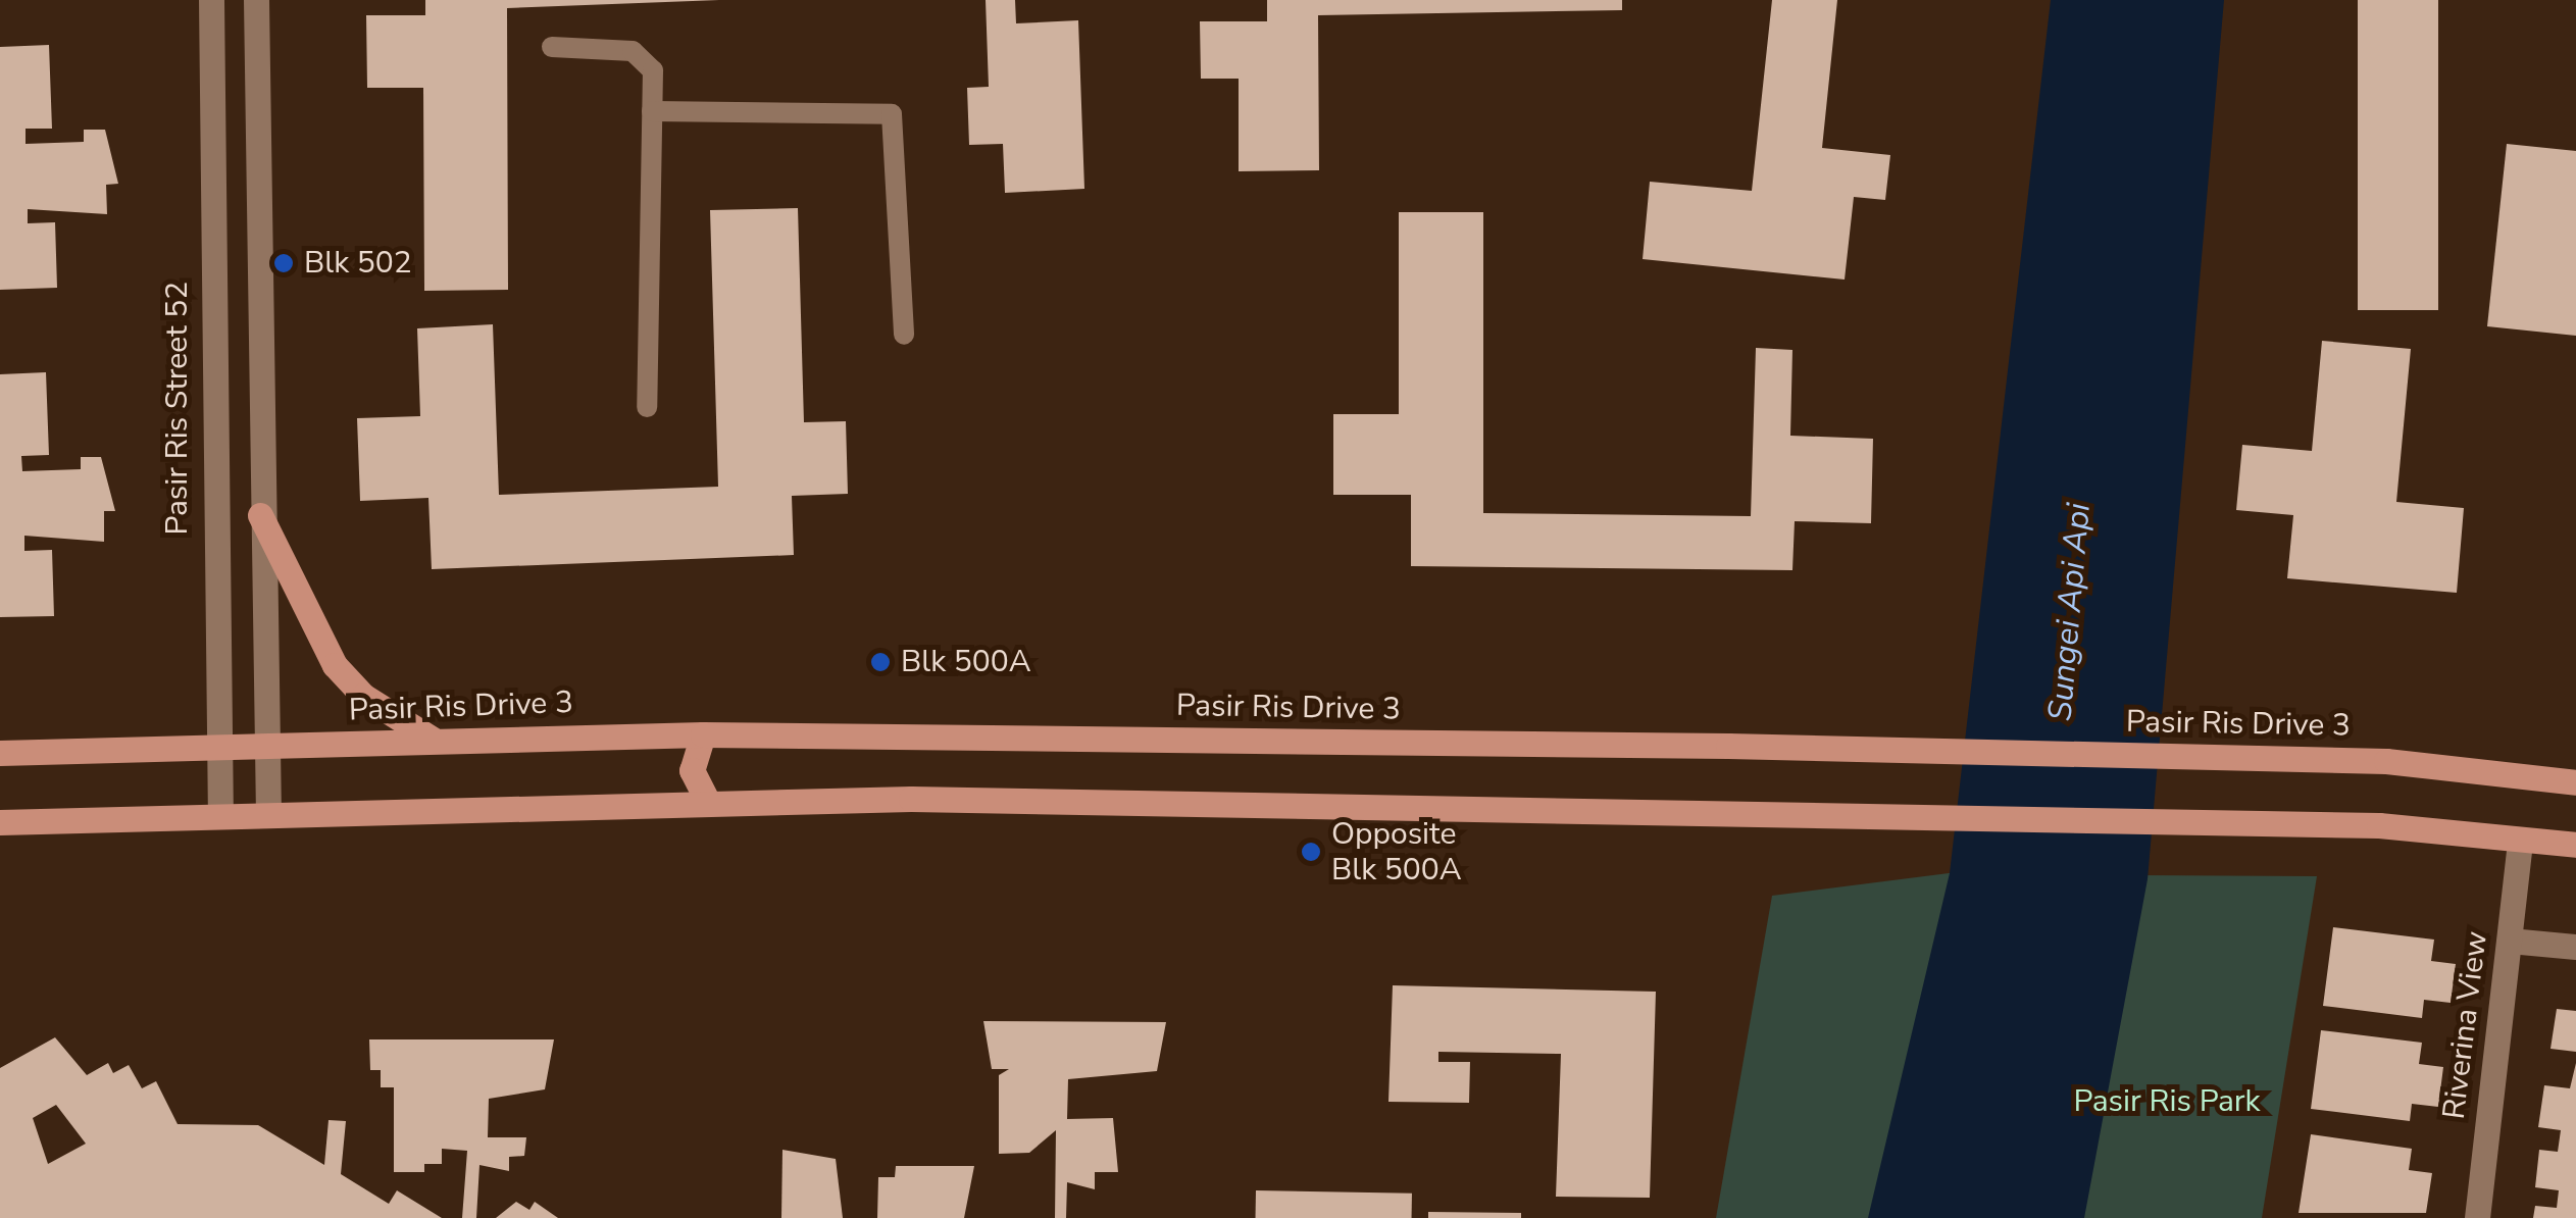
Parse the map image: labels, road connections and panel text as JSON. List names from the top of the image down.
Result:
{
  "streets": {
    "main road": ["Pasir Ris Drive 3"],
    "street": ["Pasir Ris Street 52", "Riverina View"]
  },
  "crossings": [
    ["Pasir Ris Street 52", "Pasir Ris Drive 3"]
  ],
  "water": ["Sungei Api Api"],
  "parks": ["Pasir Ris Park"],
  "places": ["Blk 502", "Blk 500A", "Opposite Blk 500A"]
}
